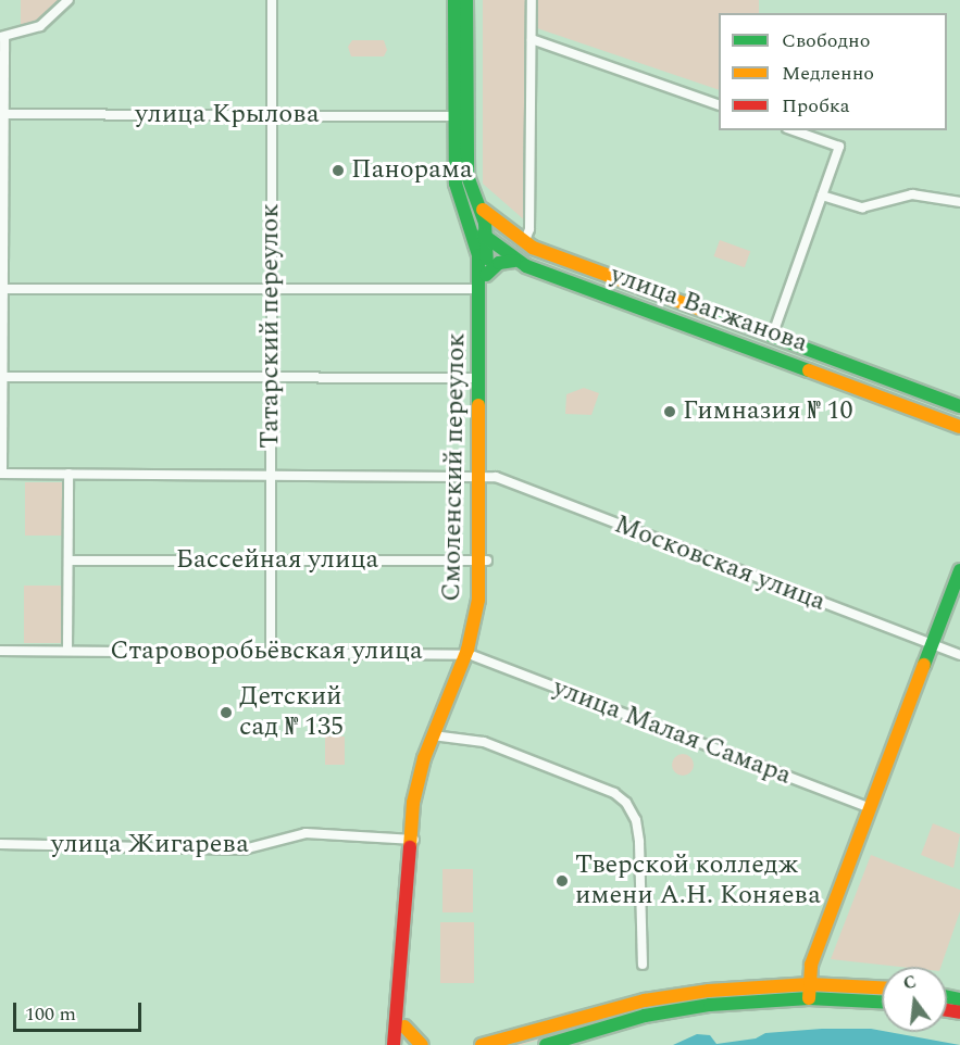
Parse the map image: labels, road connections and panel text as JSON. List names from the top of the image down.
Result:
{
  "streets": {
    "main road": ["улица Вагжанова", "Смоленский переулок"],
    "street": [
      "улица Крылова",
      "Татарский переулок",
      "Бассейная улица",
      "Московская улица",
      "Староворобьёвская улица",
      "улица Малая Самара",
      "улица Жигарева"
    ]
  },
  "crossings": [
    ["улица Крылова", "Татарский переулок"],
    ["улица Крылова", "Смоленский переулок"],
    ["улица Вагжанова", "Смоленский переулок"],
    ["Татарский переулок", "Бассейная улица"],
    ["Татарский переулок", "Староворобьёвская улица"],
    ["Смоленский переулок", "Бассейная улица"],
    ["Смоленский переулок", "Московская улица"],
    ["Смоленский переулок", "Староворобьёвская улица"],
    ["Смоленский переулок", "улица Малая Самара"],
    ["Смоленский переулок", "улица Жигарева"],
    ["Староворобьёвская улица", "улица Малая Самара"]
  ],
  "places": [
    "Панорама",
    "Гимназия № 10",
    "Детский сад № 135",
    "Тверской колледж имени А.Н. Коняева"
  ],
  "legend": ["Свободно", "Медленно", "Пробка"],
  "scale_bar": "100 m",
  "north": "top"
}
